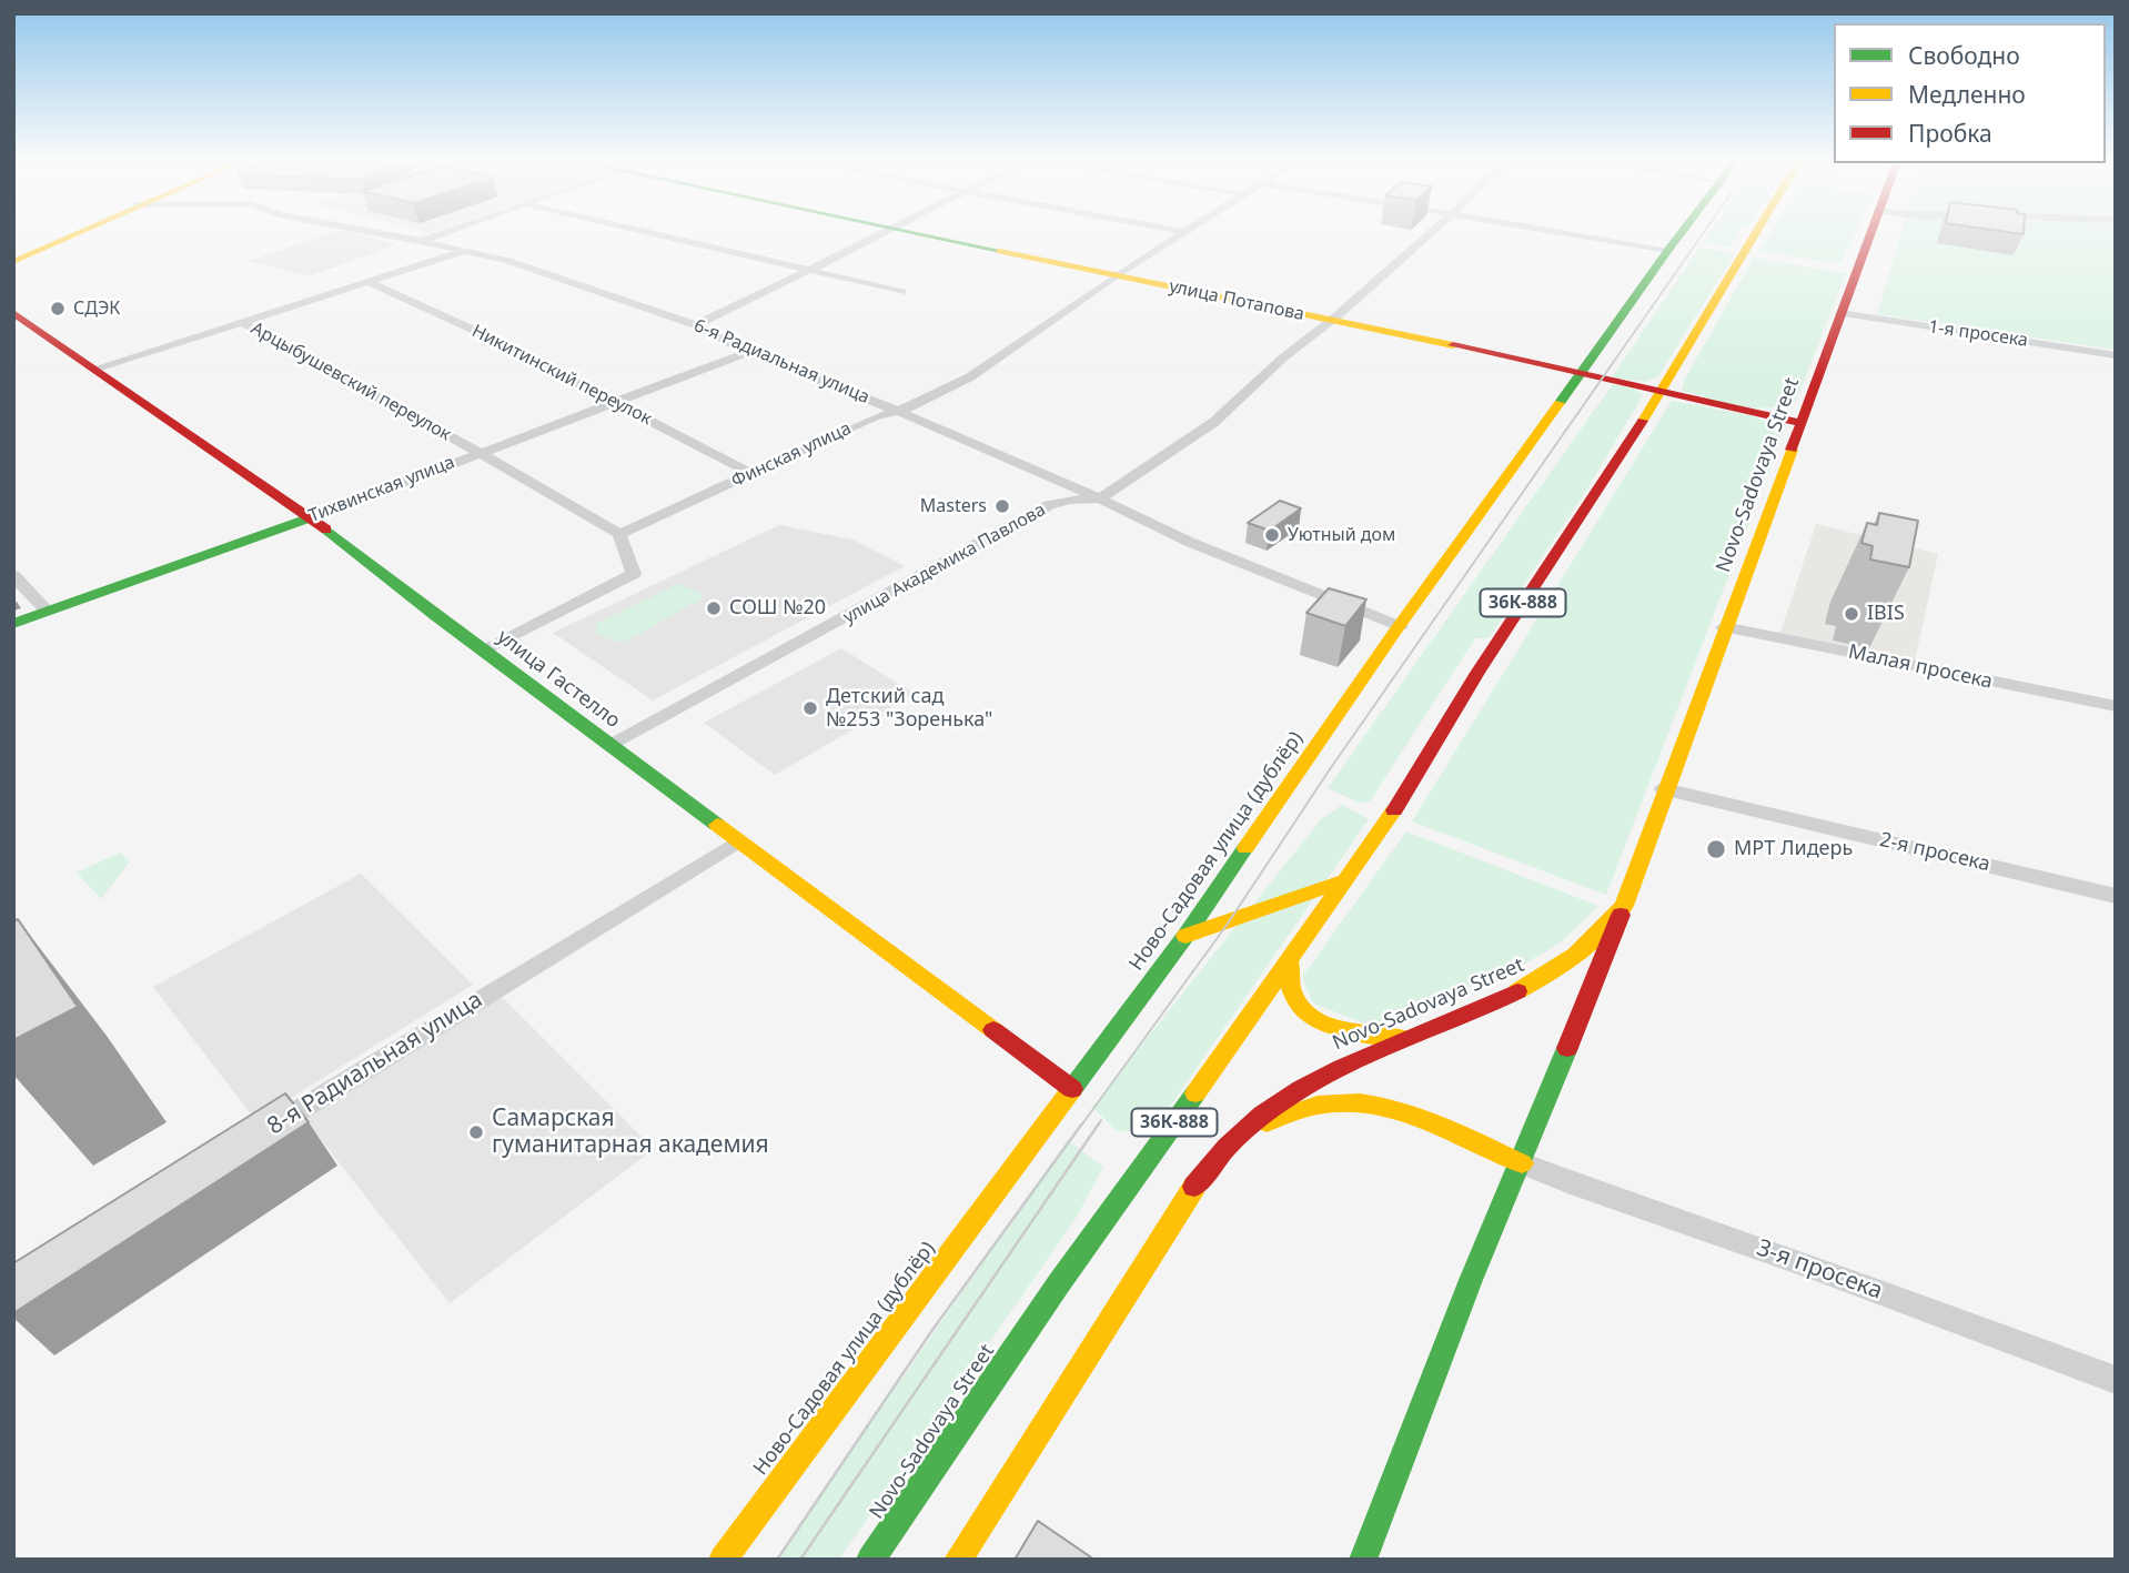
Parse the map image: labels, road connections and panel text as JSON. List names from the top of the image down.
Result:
{
  "streets": {
    "main road": [
      "улица Потапова",
      "Novo-Sadovaya Street",
      "Тихвинская улица",
      "36К-888",
      "улица Гастелло",
      "Ново-Садовая улица (дублёр)"
    ],
    "street": [
      "1-я просека",
      "6-я Радиальная улица",
      "Никитинский переулок",
      "Арцыбушевский переулок",
      "Финская улица",
      "улица Академика Павлова",
      "Малая просека",
      "2-я просека",
      "8-я Радиальная улица",
      "3-я просека"
    ]
  },
  "crossings": [
    ["улица Потапова", "Финская улица"],
    ["улица Потапова", "Novo-Sadovaya Street"],
    ["улица Потапова", "улица Академика Павлова"],
    ["улица Потапова", "Ново-Садовая улица (дублёр)"],
    ["1-я просека", "Novo-Sadovaya Street"],
    ["6-я Радиальная улица", "Финская улица"],
    ["6-я Радиальная улица", "Тихвинская улица"],
    ["6-я Радиальная улица", "улица Академика Павлова"],
    ["6-я Радиальная улица", "Ново-Садовая улица (дублёр)"],
    ["Никитинский переулок", "Финская улица"],
    ["Никитинский переулок", "Тихвинская улица"],
    ["Арцыбушевский переулок", "Финская улица"],
    ["Арцыбушевский переулок", "Тихвинская улица"],
    ["Novo-Sadovaya Street", "Малая просека"],
    ["Novo-Sadovaya Street", "2-я просека"],
    ["Тихвинская улица", "улица Гастелло"],
    ["улица Академика Павлова", "улица Гастелло"],
    ["улица Гастелло", "Ново-Садовая улица (дублёр)"],
    ["улица Гастелло", "8-я Радиальная улица"]
  ],
  "places": [
    "СДЭК",
    "Masters",
    "Уютный дом",
    "СОШ №20",
    "IBIS",
    "Детский сад №253 \"Зоренька\"",
    "МРТ Лидерь",
    "Самарская гуманитарная академия"
  ],
  "legend": ["Свободно", "Медленно", "Пробка"]
}
